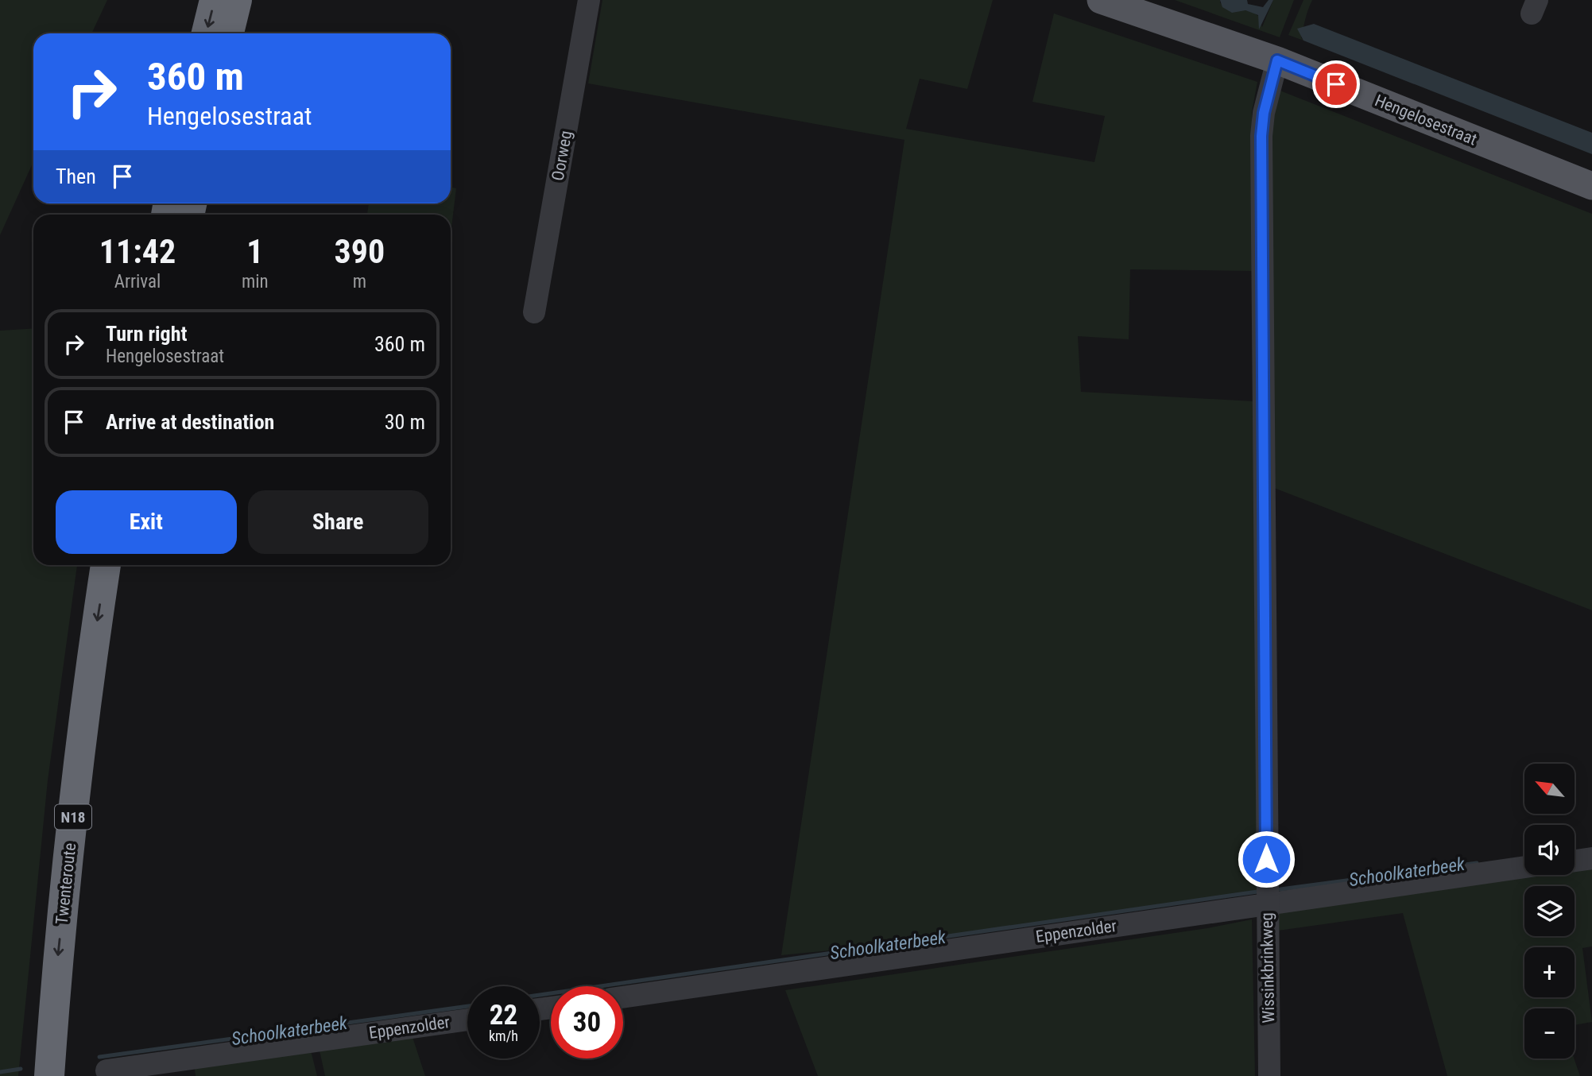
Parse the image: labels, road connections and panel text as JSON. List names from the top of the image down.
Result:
{
  "streets": {
    "highway": ["N18", "Twenteroute"],
    "main road": ["Hengelosestraat"],
    "street": ["Oorweg", "Eppenzolder", "Wissinkbrinkweg"]
  },
  "crossings": [
    ["Hengelosestraat", "Wissinkbrinkweg"],
    ["Eppenzolder", "Wissinkbrinkweg"]
  ],
  "water": ["Schoolkaterbeek"],
  "north": "top left",
  "page": {
    "turn": ["360 m", "Hengelosestraat"],
    "then": "Then",
    "eta": [
      "11:42",
      "Arrival",
      "1",
      "min",
      "390",
      "m"
    ],
    "list": [
      {
        "name": "Turn right",
        "note": "Hengelosestraat",
        "value": "360 m"
      },
      {
        "name": "Arrive at destination",
        "value": "30 m"
      }
    ],
    "buttons": ["Exit", "Share"],
    "map_buttons": ["+", "−"],
    "speed": "22 km/h",
    "limit": "30"
  }
}
